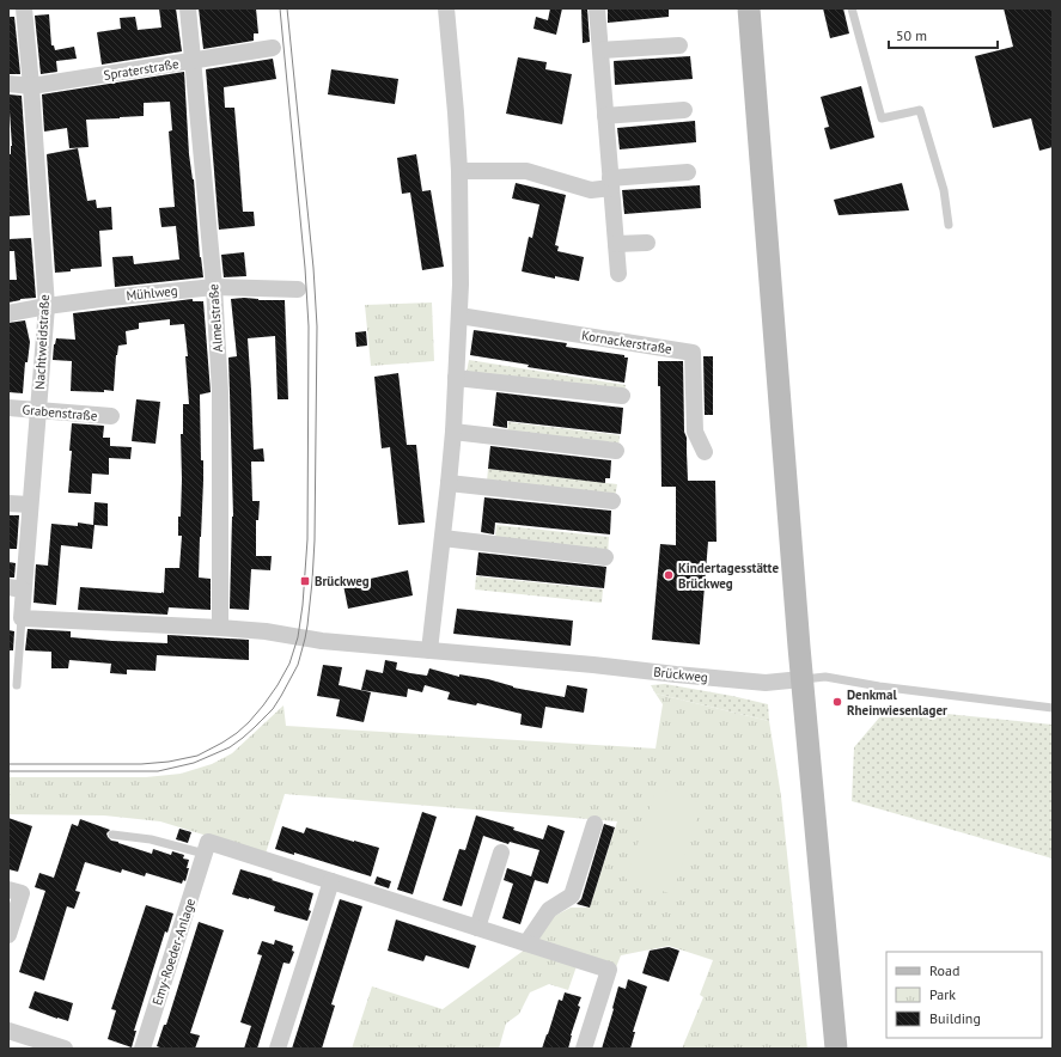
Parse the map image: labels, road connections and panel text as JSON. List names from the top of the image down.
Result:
{
  "streets": {
    "street": [
      "Spraterstraße",
      "Mühlweg",
      "Almelstraße",
      "Nachtweidstraße",
      "Kornackerstraße",
      "Grabenstraße",
      "Brückweg",
      "Emy-Roeder-Anlage"
    ]
  },
  "crossings": [
    ["Spraterstraße", "Almelstraße"],
    ["Spraterstraße", "Nachtweidstraße"],
    ["Mühlweg", "Almelstraße"],
    ["Mühlweg", "Nachtweidstraße"],
    ["Almelstraße", "Brückweg"],
    ["Nachtweidstraße", "Grabenstraße"],
    ["Nachtweidstraße", "Brückweg"]
  ],
  "places": {
    "other": ["Kindertagesstätte Brückweg", "Denkmal Rheinwiesenlager"],
    "transit": ["Brückweg"]
  },
  "legend": ["Road", "Park", "Building"],
  "scale_bar": "50 m"
}
